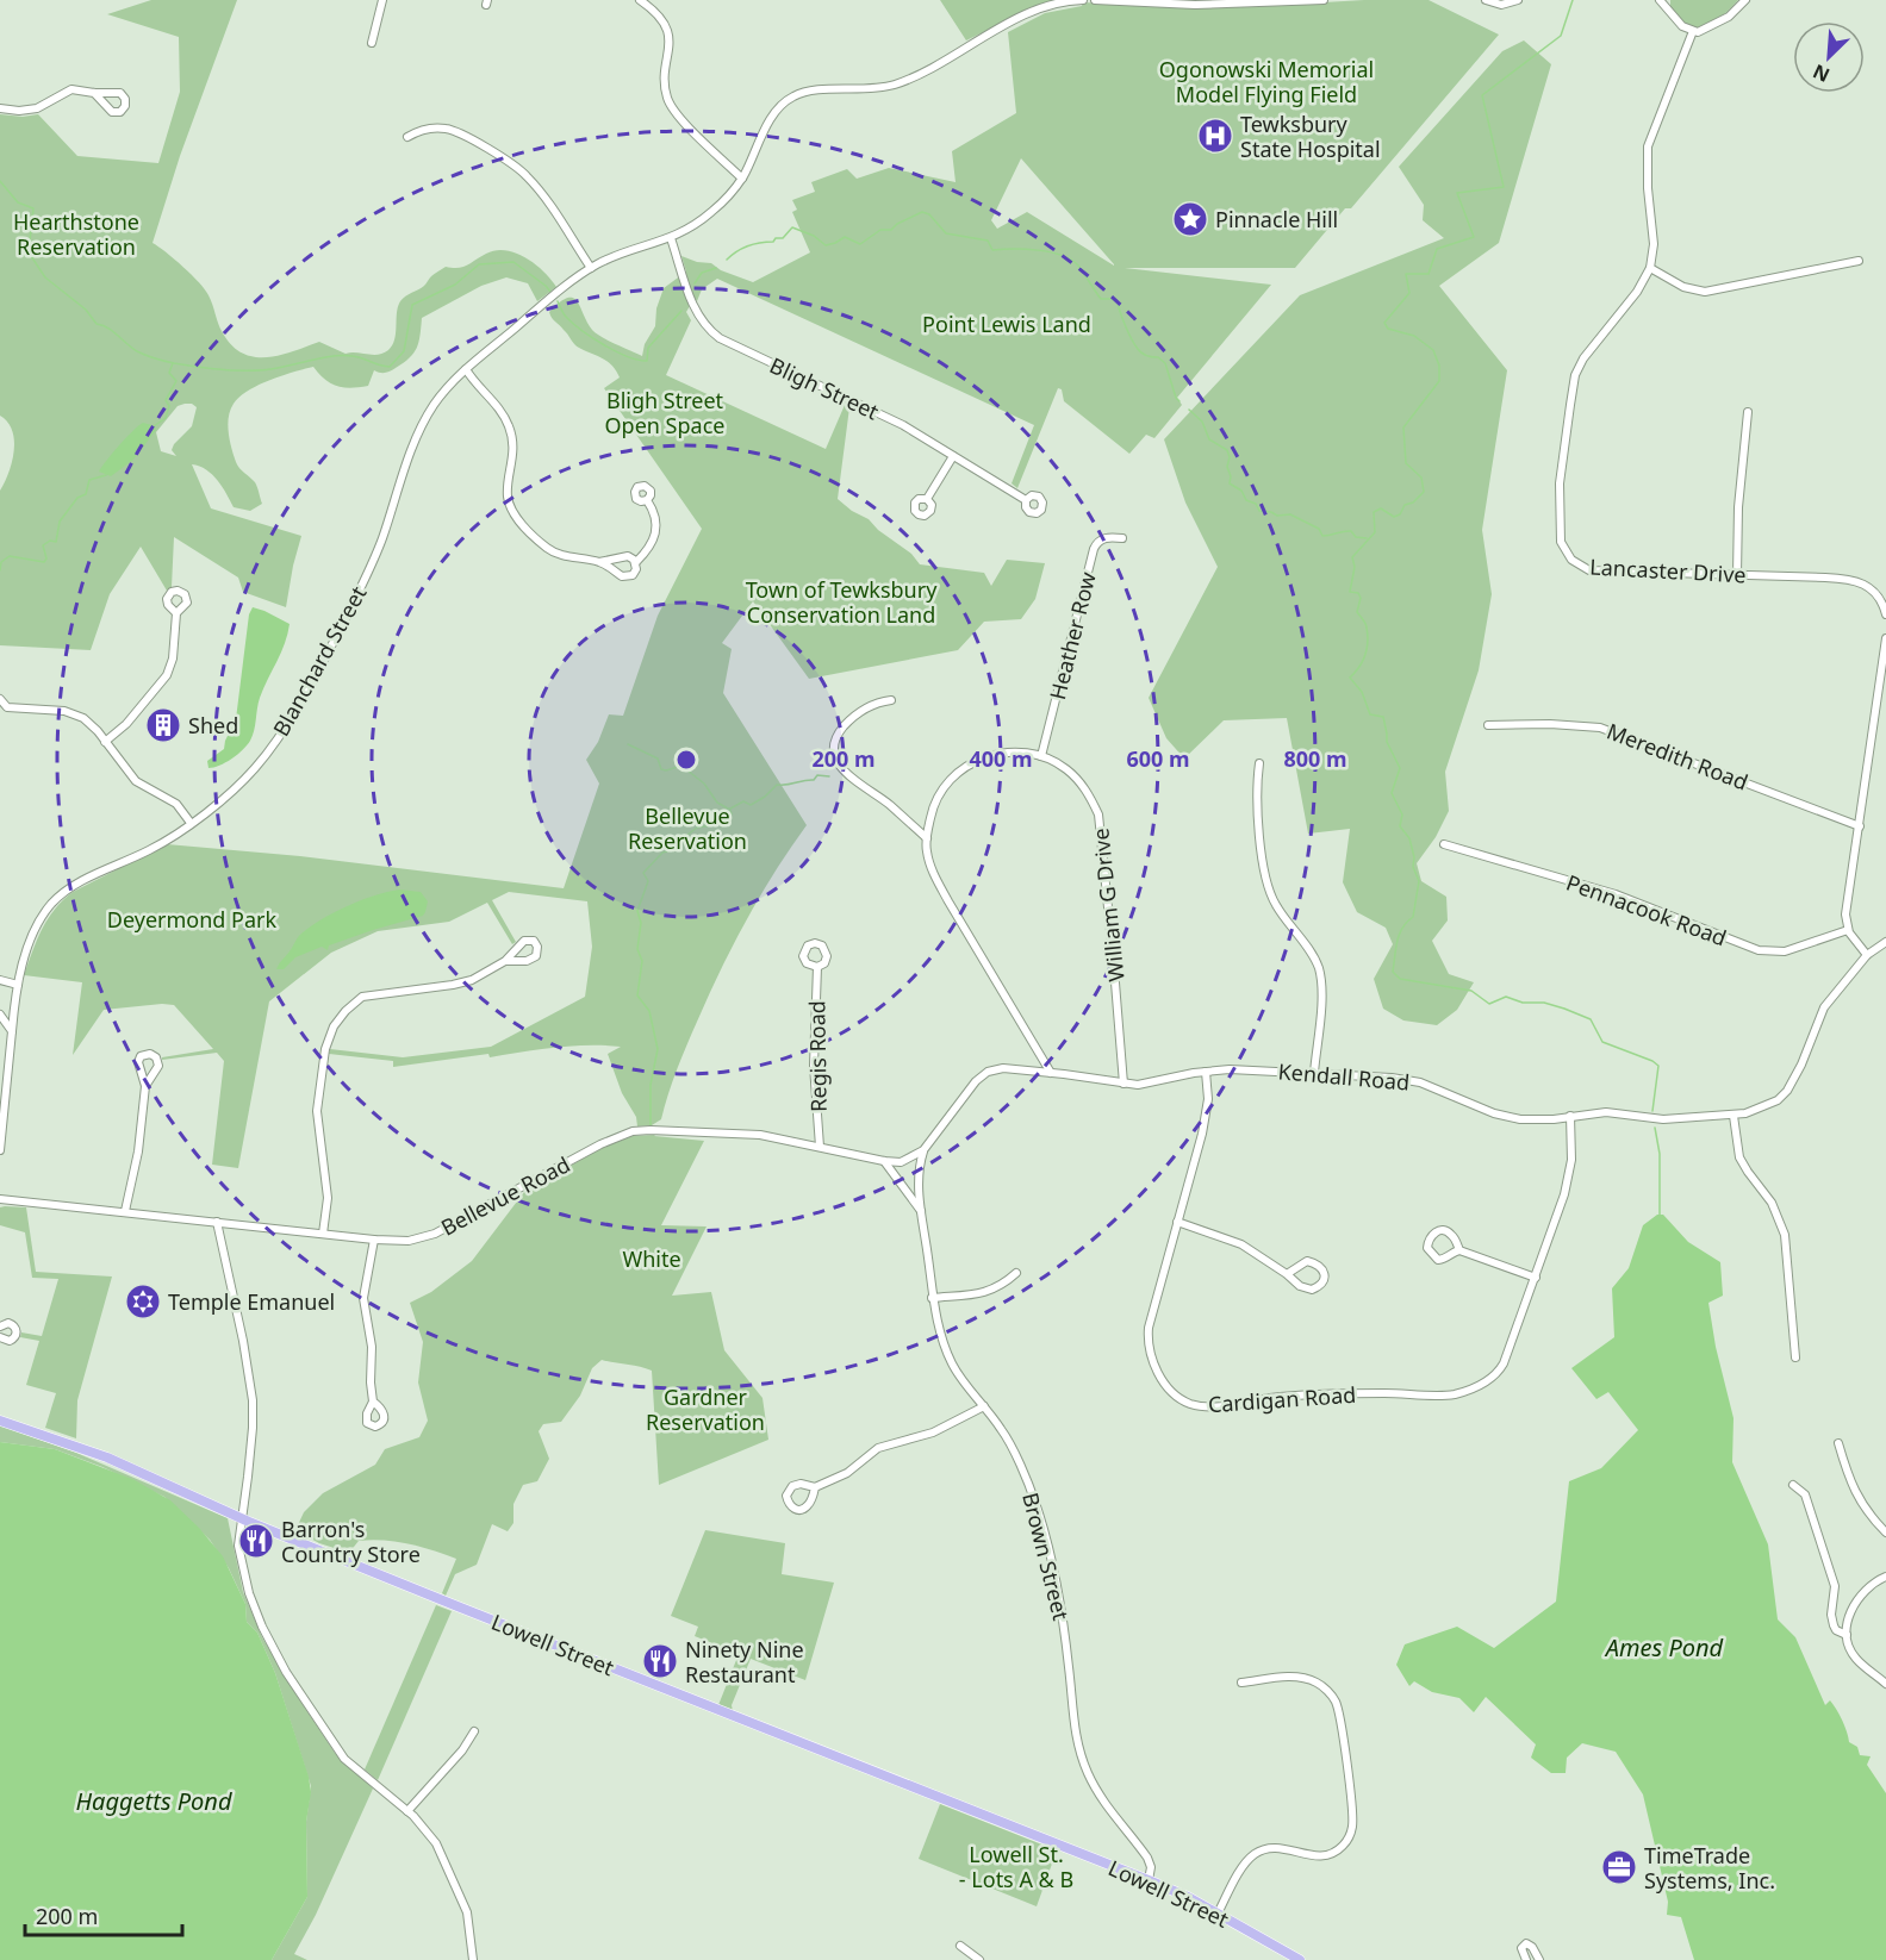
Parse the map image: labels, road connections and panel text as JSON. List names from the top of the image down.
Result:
{
  "streets": {
    "main road": ["Lowell Street"],
    "street": [
      "Bligh Street",
      "Lancaster Drive",
      "Heather Row",
      "Blanchard Street",
      "Meredith Road",
      "William G Drive",
      "Pennacook Road",
      "Regis Road",
      "Kendall Road",
      "Bellevue Road",
      "Cardigan Road",
      "Brown Street"
    ]
  },
  "crossings": [
    ["Bligh Street", "Blanchard Street"],
    ["Heather Row", "William G Drive"],
    ["William G Drive", "Kendall Road"],
    ["Regis Road", "Bellevue Road"],
    ["Kendall Road", "Bellevue Road"],
    ["Kendall Road", "Cardigan Road"],
    ["Kendall Road", "Brown Street"],
    ["Bellevue Road", "Brown Street"],
    ["Brown Street", "Lowell Street"]
  ],
  "water": ["Ames Pond", "Haggetts Pond"],
  "parks": [
    "Ogonowski Memorial Model Flying Field",
    "Hearthstone Reservation",
    "Point Lewis Land",
    "Bligh Street Open Space",
    "Town of Tewksbury Conservation Land",
    "Bellevue Reservation",
    "Deyermond Park",
    "White",
    "Gardner Reservation",
    "Lowell St. - Lots A & B"
  ],
  "places": {
    "hospital": ["Tewksbury State Hospital"],
    "place": ["Pinnacle Hill"],
    "building": ["Shed"],
    "synagogue": ["Temple Emanuel"],
    "restaurant": ["Barron's Country Store", "Ninety Nine Restaurant"],
    "office": ["TimeTrade Systems, Inc."]
  },
  "scale_bar": "200 m",
  "north": "bottom left",
  "rings": [
    "200 m",
    "400 m",
    "600 m",
    "800 m"
  ]
}
